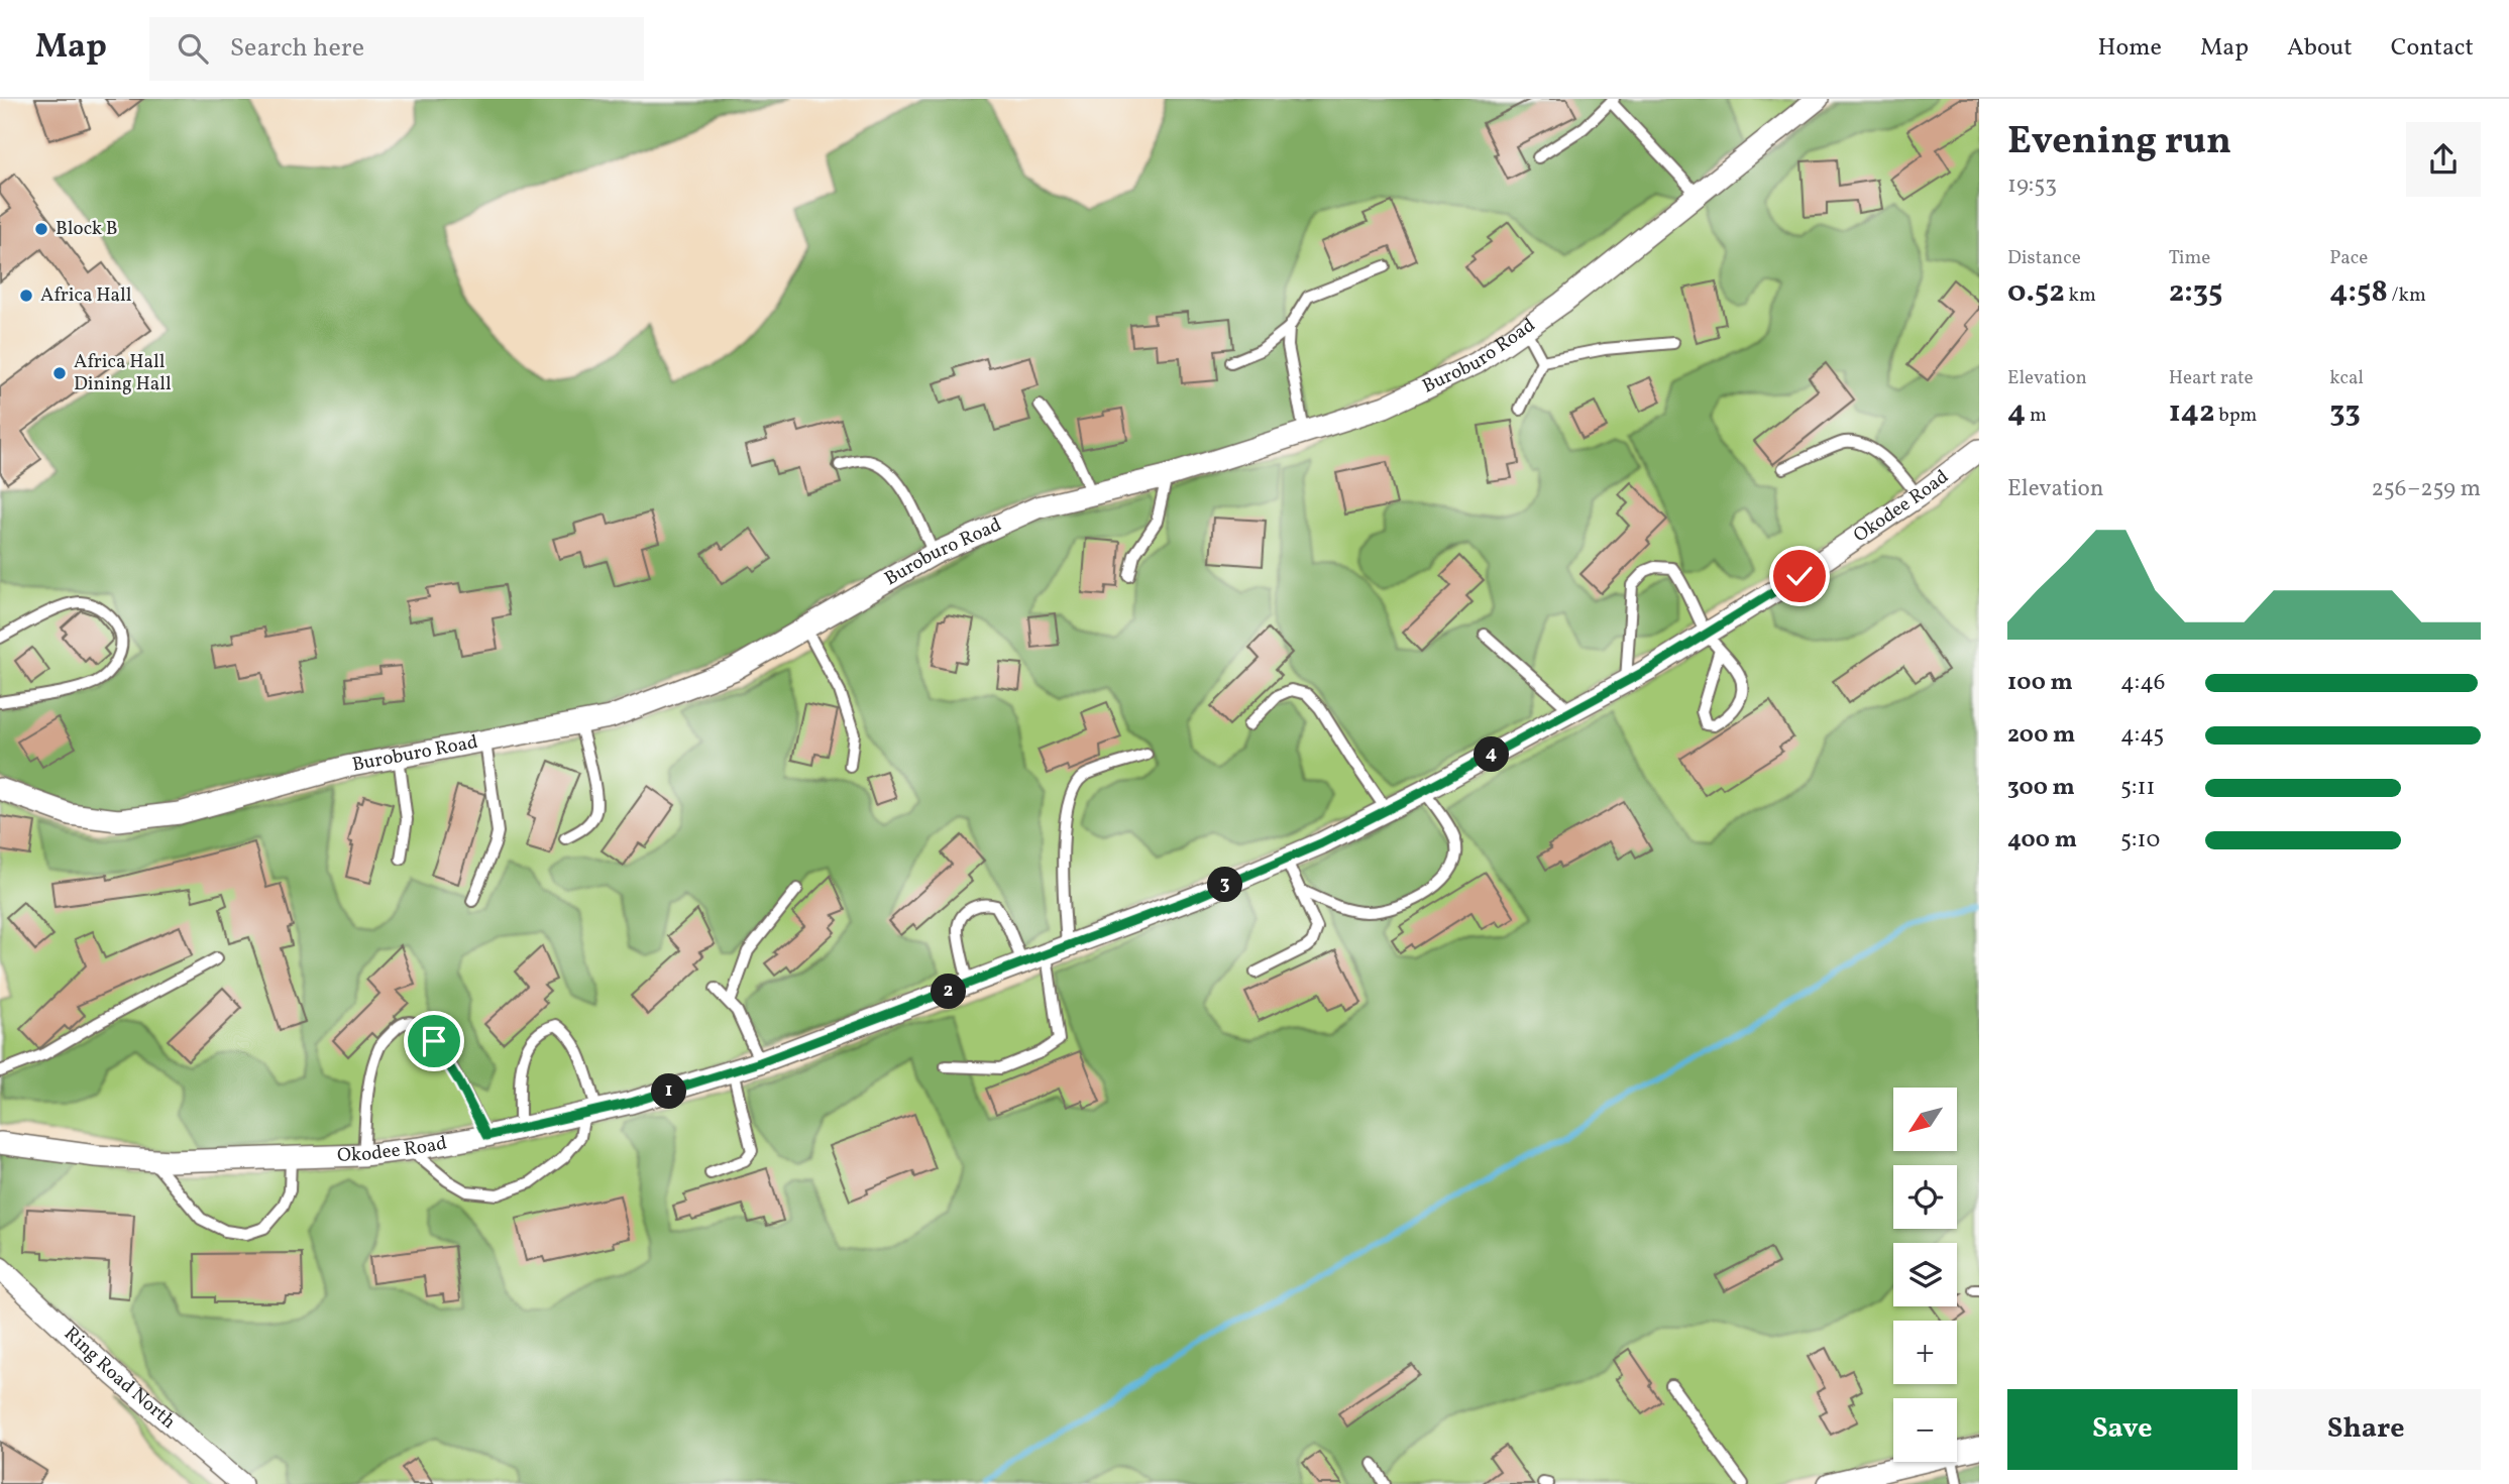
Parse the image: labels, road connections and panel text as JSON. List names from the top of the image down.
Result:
{
  "streets": {
    "street": ["Buroburo Road", "Okodee Road", "Ring Road North"]
  },
  "places": ["Block B", "Africa Hall", "Africa Hall Dining Hall"],
  "north": "bottom left",
  "page": {
    "header": "Map",
    "search": "Search here",
    "nav": [
      "Home",
      "Map",
      "About",
      "Contact"
    ],
    "heading": ["Evening run", "19:53"],
    "stats": [
      ["Distance", "0.52 km"],
      ["Time", "2:35"],
      ["Pace", "4:58 /km"],
      ["Elevation", "4 m"],
      ["Heart rate", "142 bpm"],
      ["kcal", "33"]
    ],
    "chart": ["Elevation", "256–259 m"],
    "list": [
      {
        "name": "100 m",
        "note": "4:46"
      },
      {
        "name": "200 m",
        "note": "4:45"
      },
      {
        "name": "300 m",
        "note": "5:11"
      },
      {
        "name": "400 m",
        "note": "5:10"
      }
    ],
    "pins": [
      "4",
      "3",
      "2",
      "1"
    ],
    "map_buttons": ["+", "−"],
    "buttons": ["Save", "Share"]
  }
}
